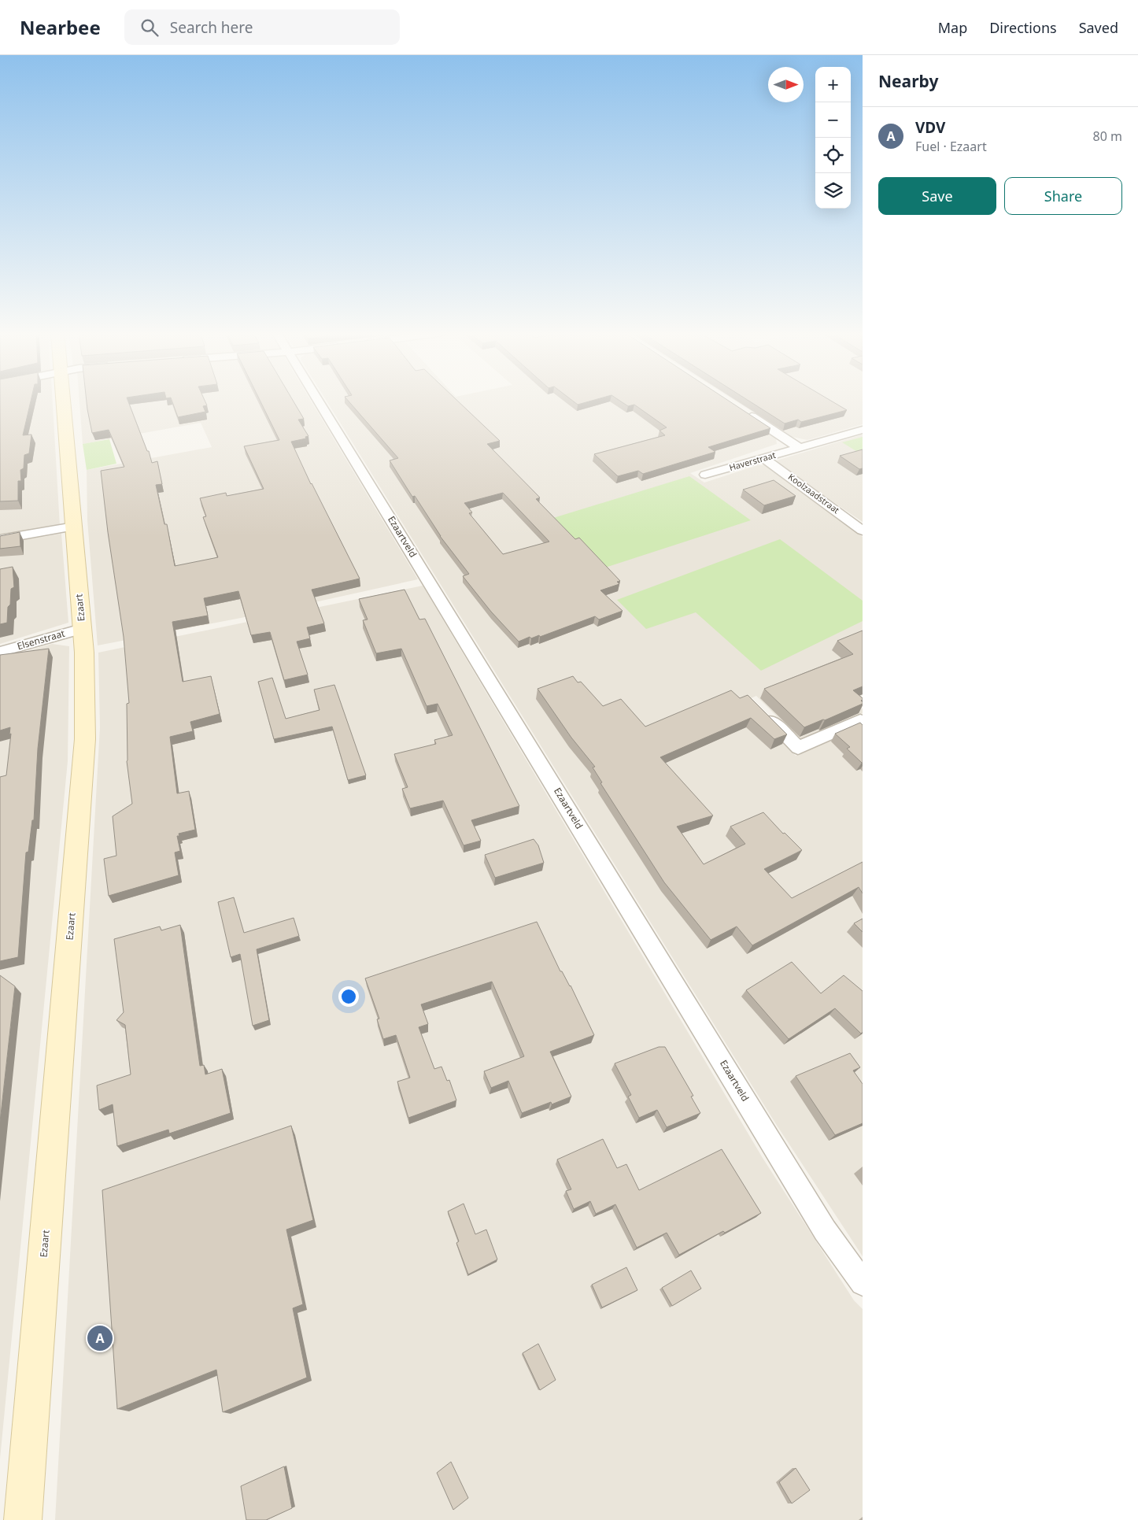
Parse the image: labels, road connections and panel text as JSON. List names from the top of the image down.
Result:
{
  "streets": {
    "main road": ["Ezaart"],
    "street": [
      "Haverstraat",
      "Koolzaadstraat",
      "Ezaartveld",
      "Elsenstraat"
    ]
  },
  "crossings": [
    ["Haverstraat", "Koolzaadstraat"],
    ["Ezaart", "Elsenstraat"]
  ],
  "north": "right",
  "page": {
    "header": "Nearbee",
    "search": "Search here",
    "nav": ["Map", "Directions", "Saved"],
    "heading": "Nearby",
    "map_buttons": ["+", "−"],
    "list": [
      {
        "mark": "A",
        "name": "VDV",
        "note": "Fuel · Ezaart",
        "value": "80 m"
      }
    ],
    "buttons": ["Save", "Share"],
    "pins": "A"
  }
}
